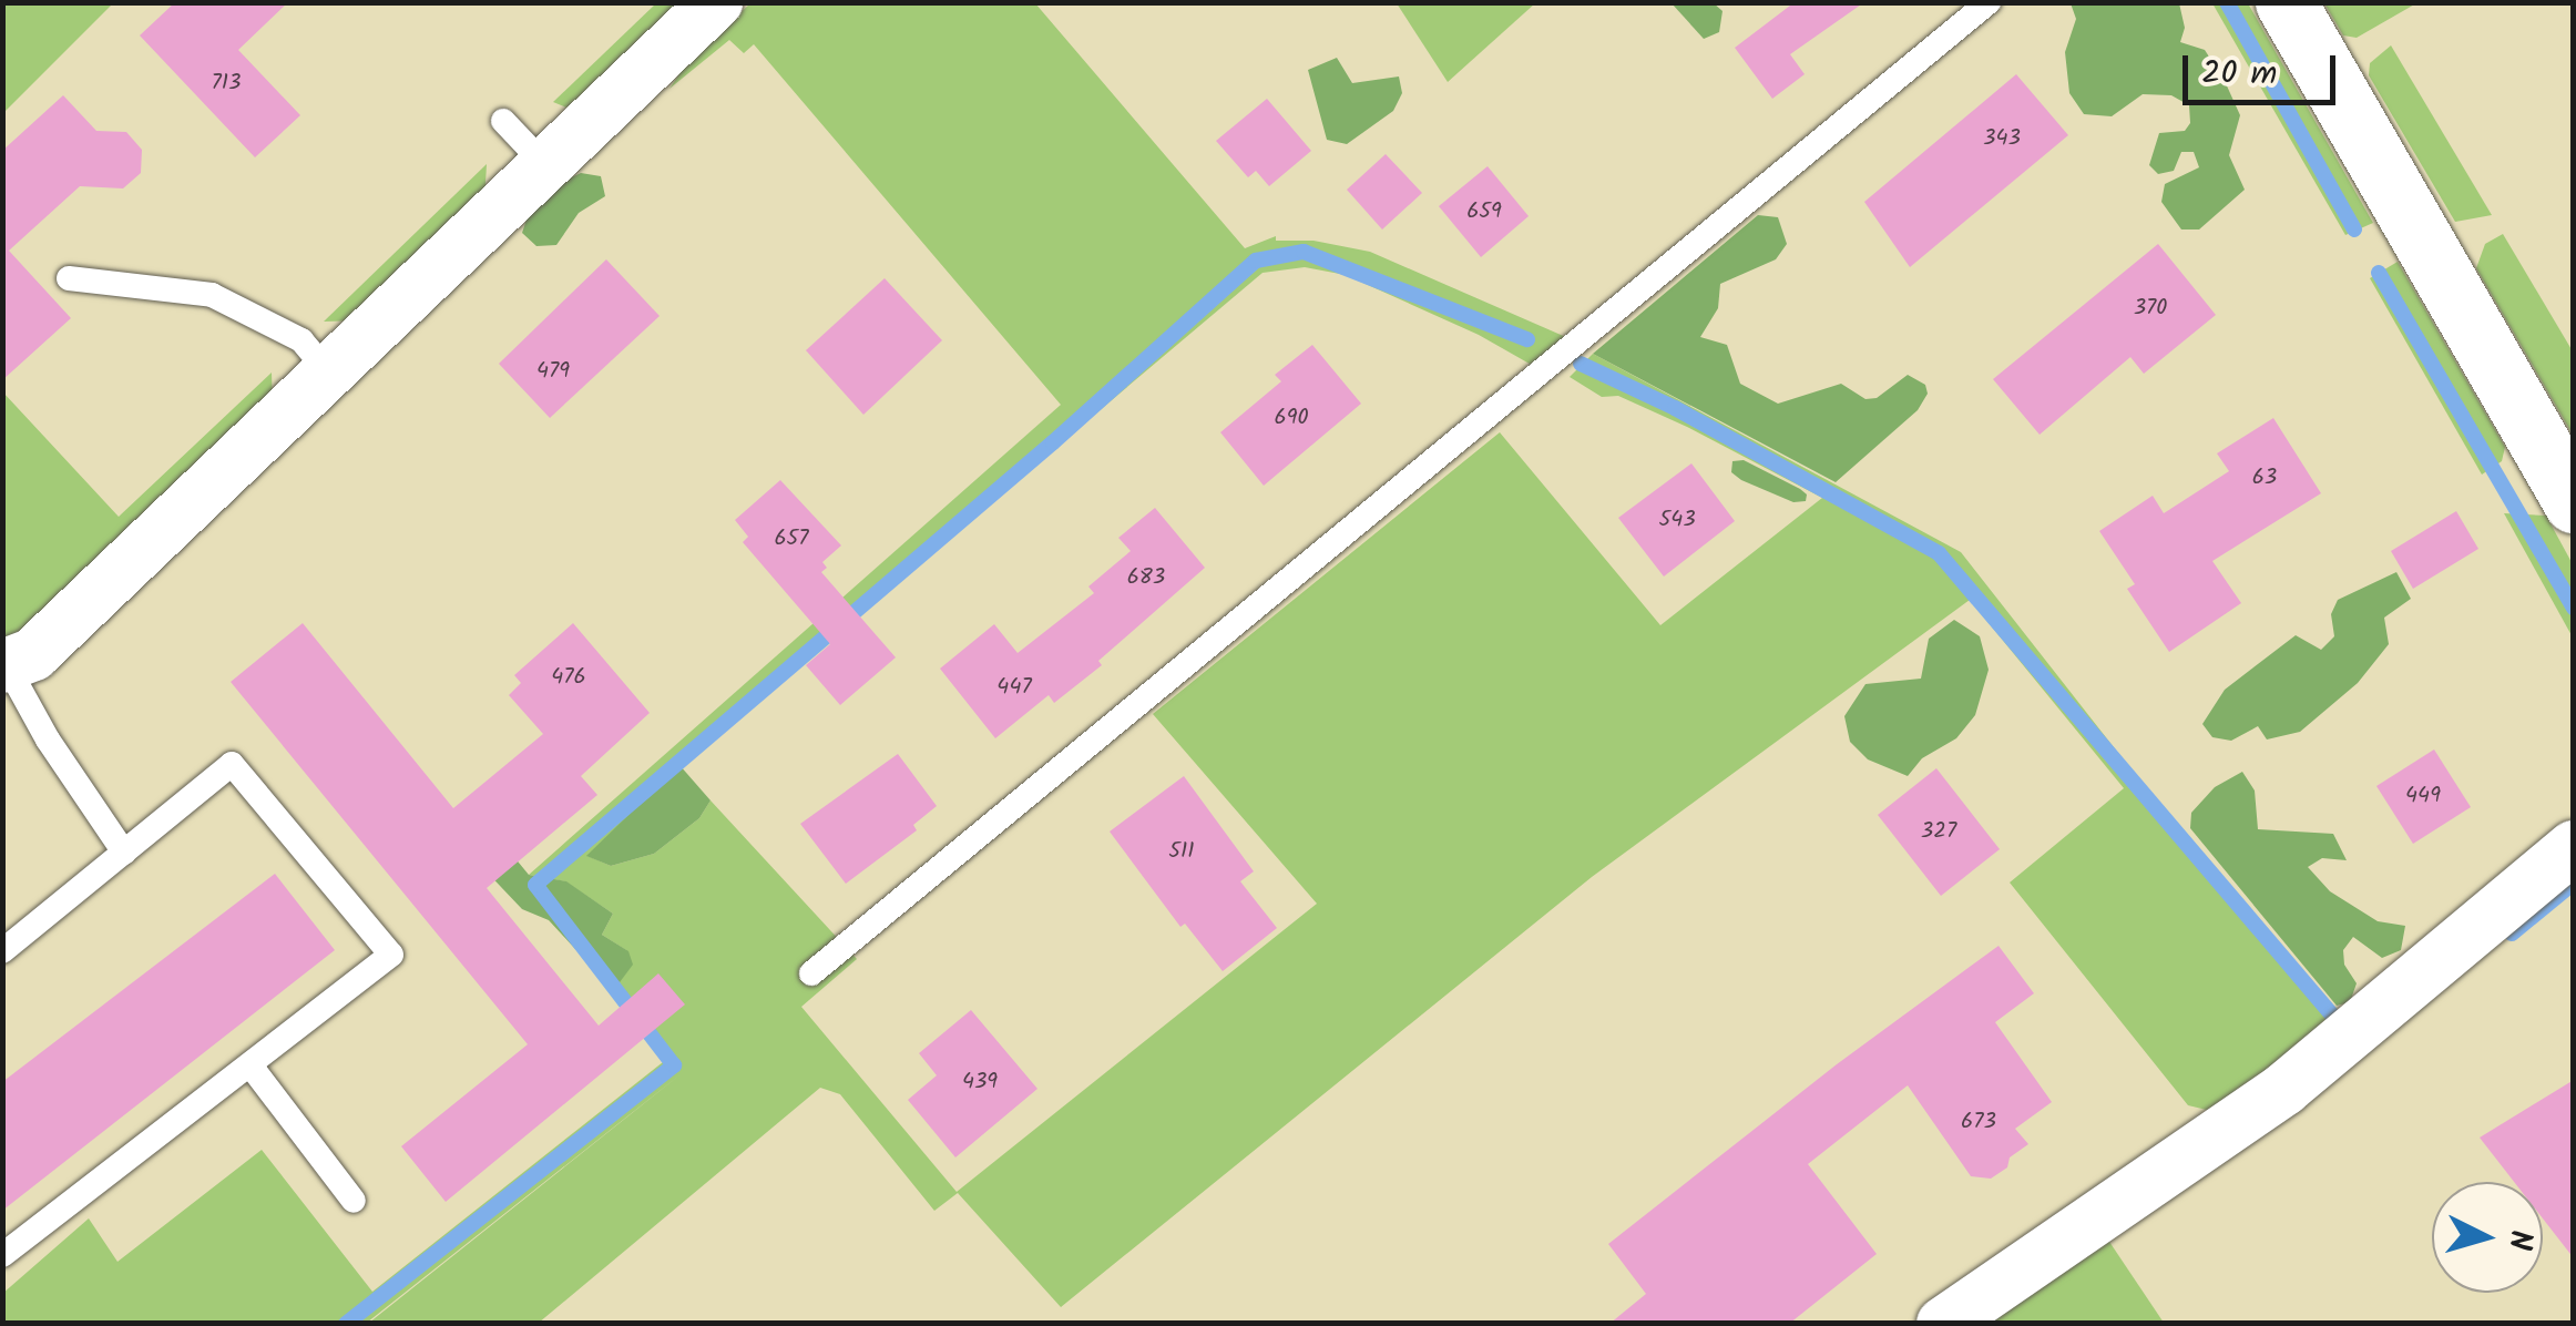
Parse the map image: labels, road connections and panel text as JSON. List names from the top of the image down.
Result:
{
  "house_numbers": [
    "713",
    "343",
    "659",
    "370",
    "479",
    "690",
    "63",
    "543",
    "657",
    "683",
    "476",
    "447",
    "449",
    "327",
    "511",
    "439",
    "673"
  ],
  "scale_bar": "20 m",
  "north": "right"
}
